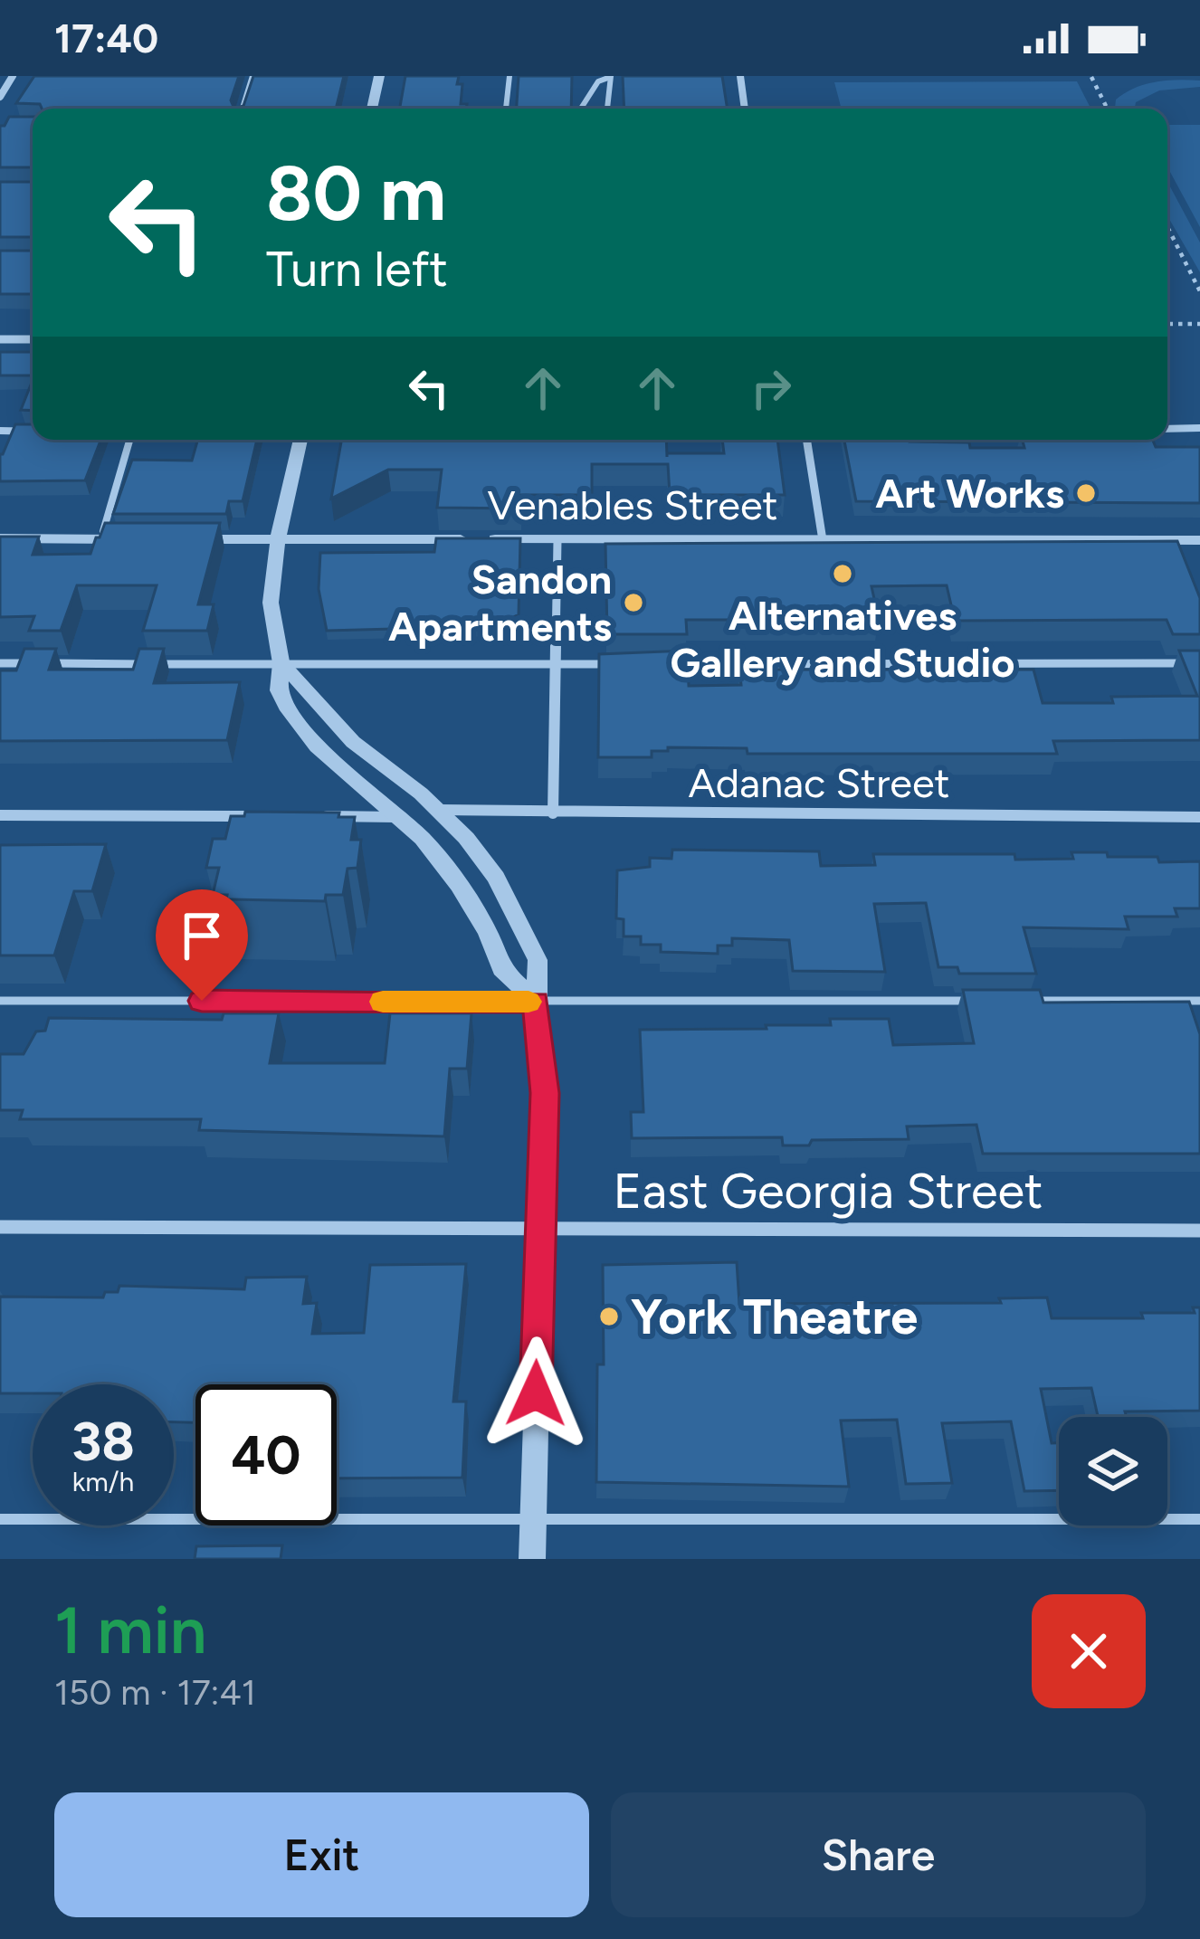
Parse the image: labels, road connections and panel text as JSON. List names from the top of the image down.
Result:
{
  "streets": {
    "street": ["Venables Street", "Adanac Street", "East Georgia Street"]
  },
  "places": [
    "Art Works",
    "Alternatives Gallery and Studio",
    "Sandon Apartments",
    "York Theatre"
  ],
  "page": {
    "status": "17:40",
    "turn": ["80 m", "Turn left"],
    "speed": "38 km/h",
    "limit": "40",
    "heading": ["1 min", "150 m · 17:41"],
    "buttons": ["Exit", "Share"]
  }
}
